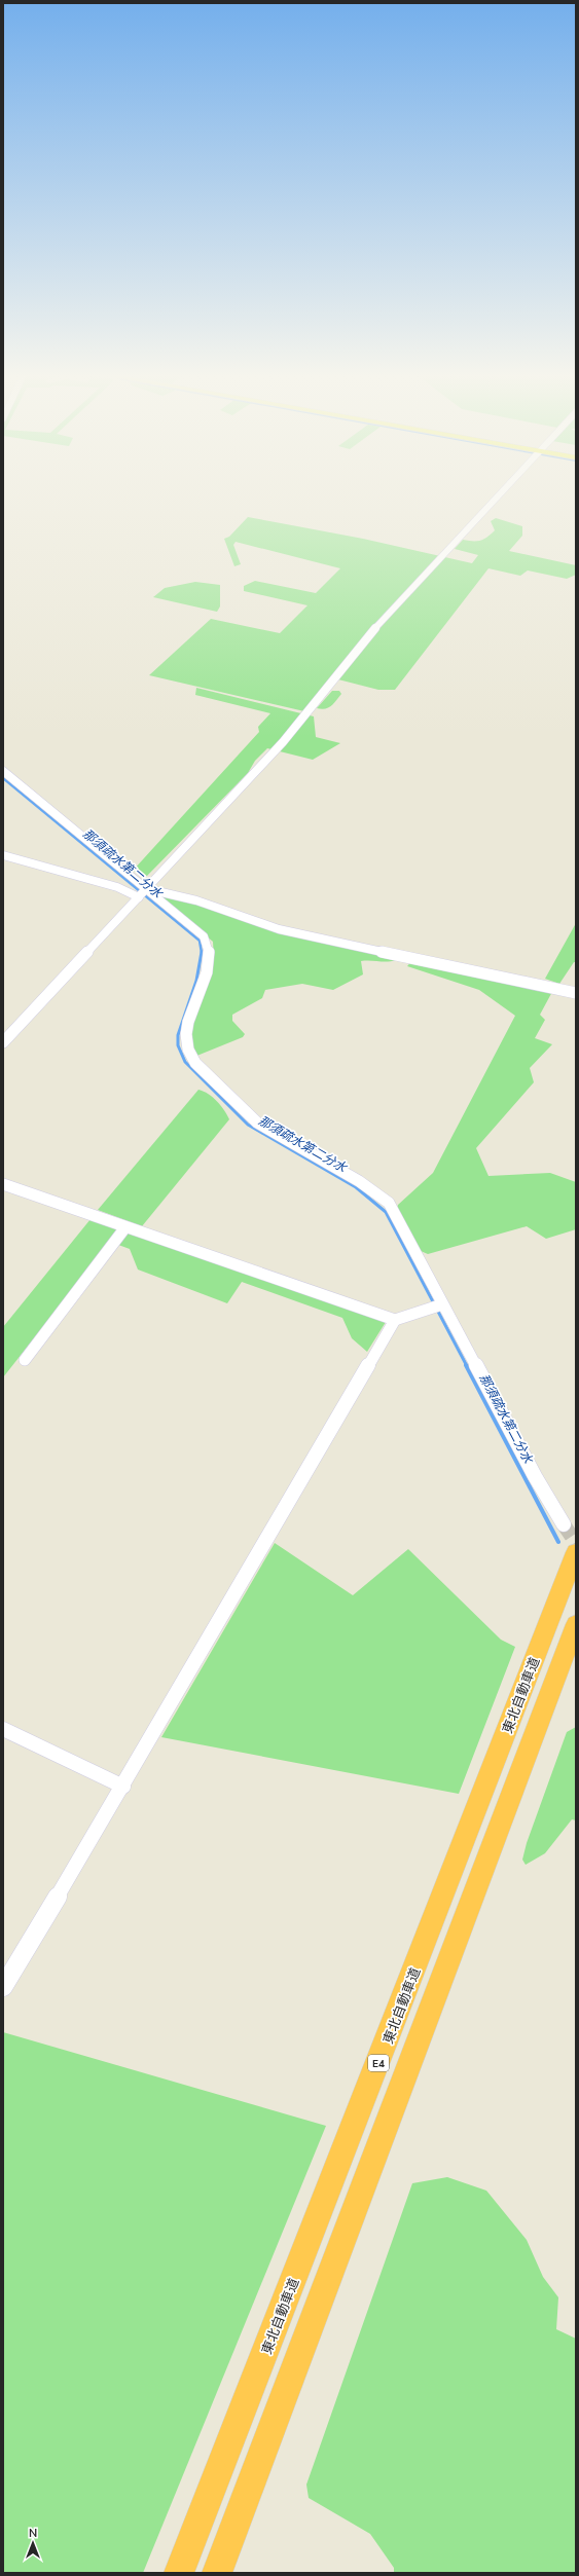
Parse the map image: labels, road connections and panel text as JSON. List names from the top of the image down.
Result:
{
  "streets": {
    "highway": ["東北自動車道", "E4"]
  },
  "water": ["那須疏水第二分水"],
  "north": "top"
}
